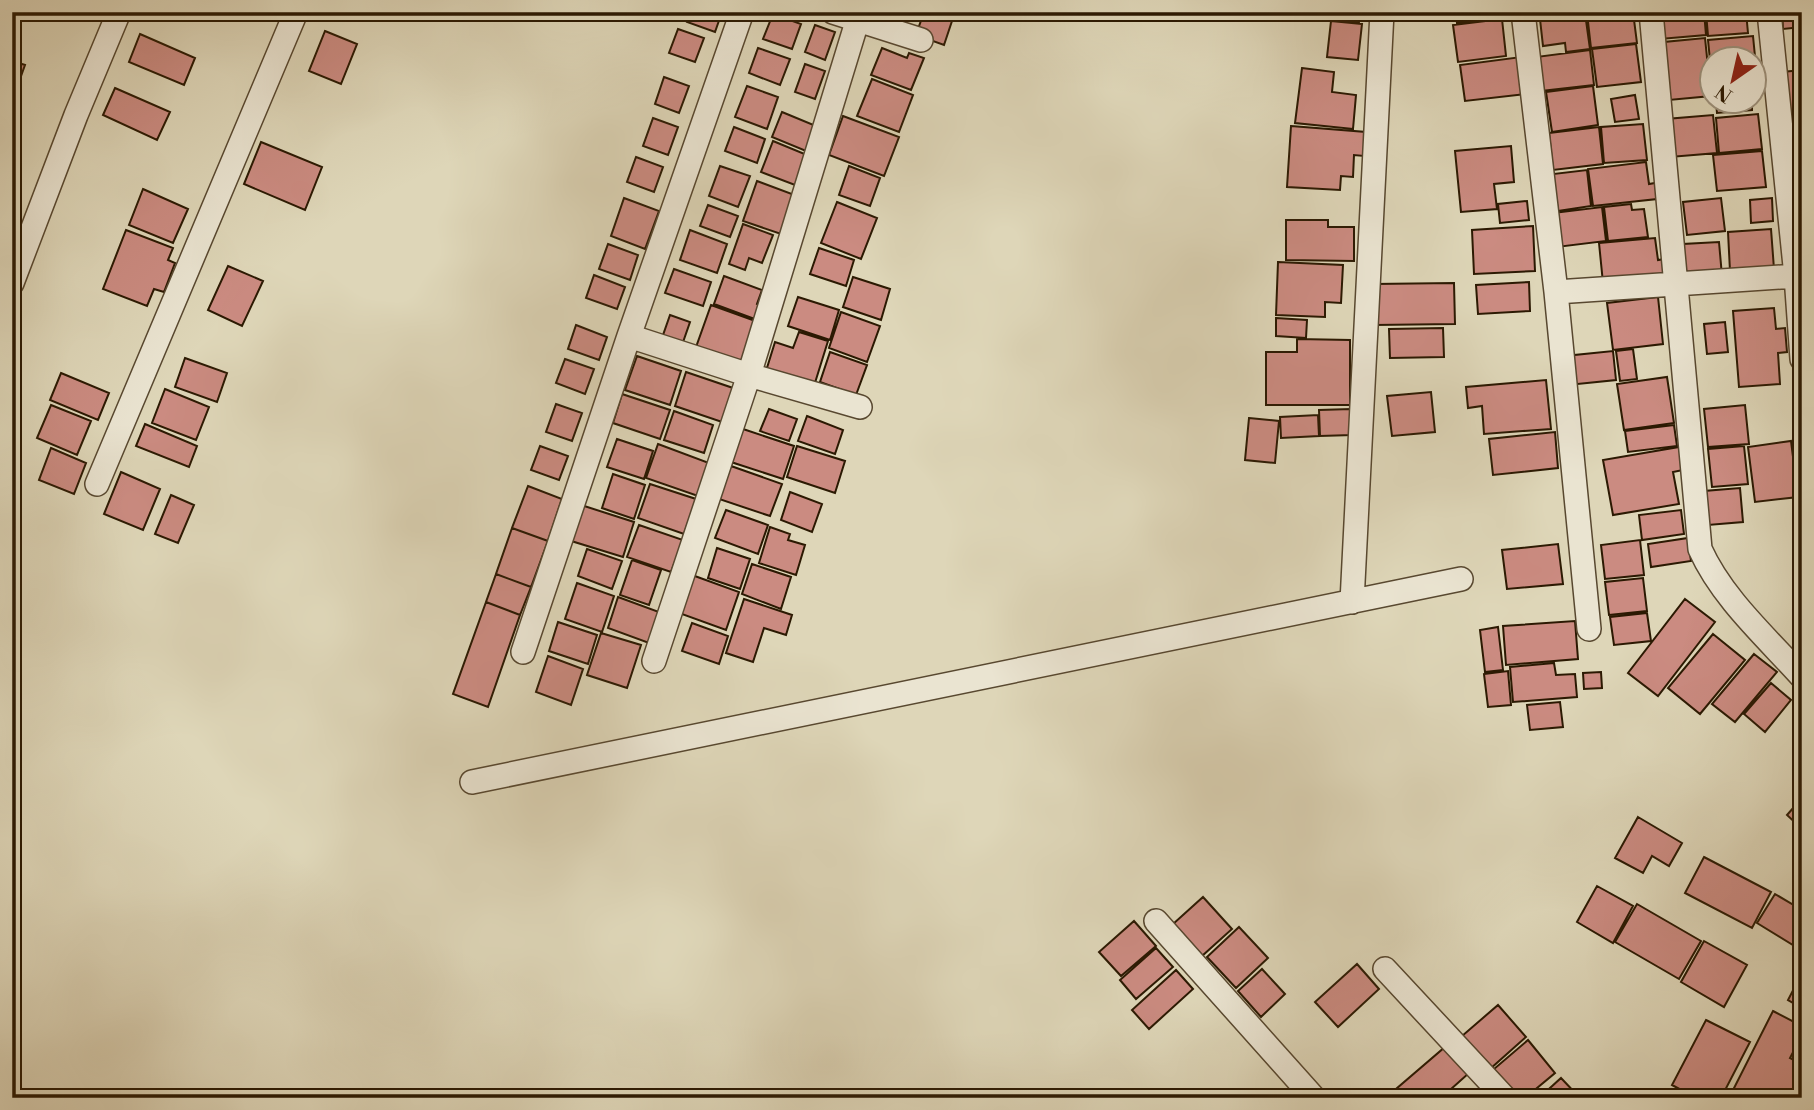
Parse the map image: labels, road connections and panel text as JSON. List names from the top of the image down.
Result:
{
  "north": "bottom left"
}
